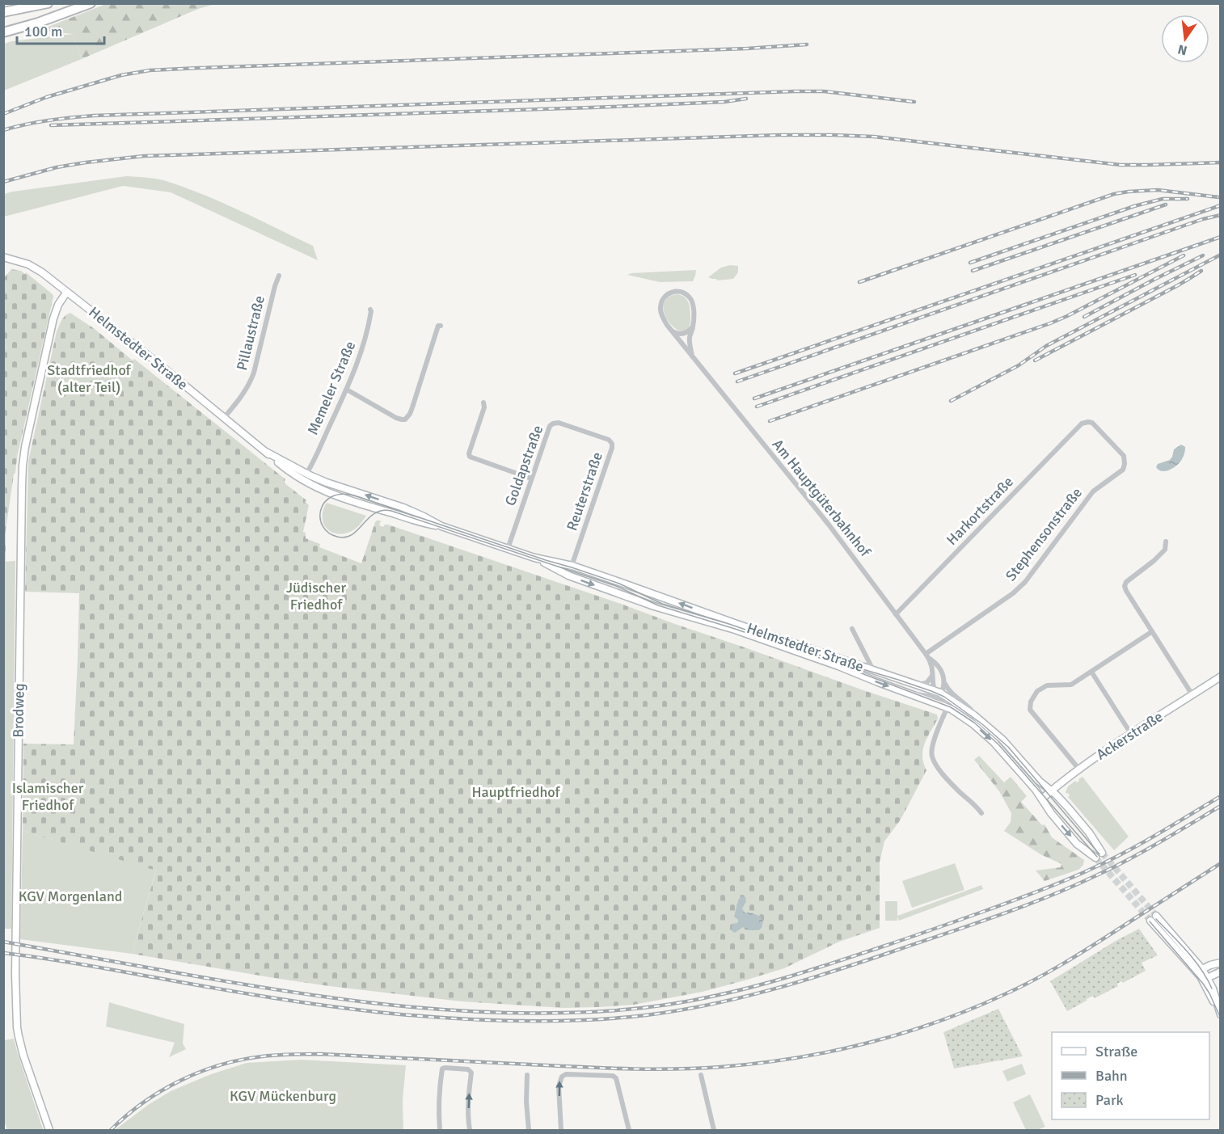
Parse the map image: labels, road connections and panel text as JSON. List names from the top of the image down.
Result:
{
  "streets": {
    "main road": ["Helmstedter Straße", "Brodweg", "Ackerstraße"],
    "street": [
      "Pillaustraße",
      "Memeler Straße",
      "Goldapstraße",
      "Reuterstraße",
      "Am Hauptgüterbahnhof",
      "Harkortstraße",
      "Stephensonstraße"
    ]
  },
  "crossings": [
    ["Pillaustraße", "Helmstedter Straße"],
    ["Helmstedter Straße", "Memeler Straße"],
    ["Helmstedter Straße", "Goldapstraße"],
    ["Helmstedter Straße", "Reuterstraße"],
    ["Helmstedter Straße", "Am Hauptgüterbahnhof"],
    ["Helmstedter Straße", "Brodweg"],
    ["Helmstedter Straße", "Ackerstraße"],
    ["Goldapstraße", "Reuterstraße"],
    ["Am Hauptgüterbahnhof", "Harkortstraße"],
    ["Am Hauptgüterbahnhof", "Stephensonstraße"],
    ["Harkortstraße", "Stephensonstraße"]
  ],
  "parks": [
    "Stadtfriedhof (alter Teil)",
    "Jüdischer Friedhof",
    "Islamischer Friedhof",
    "Hauptfriedhof",
    "KGV Morgenland",
    "KGV Mückenburg"
  ],
  "legend": ["Straße", "Bahn", "Park"],
  "scale_bar": "100 m",
  "north": "bottom"
}
